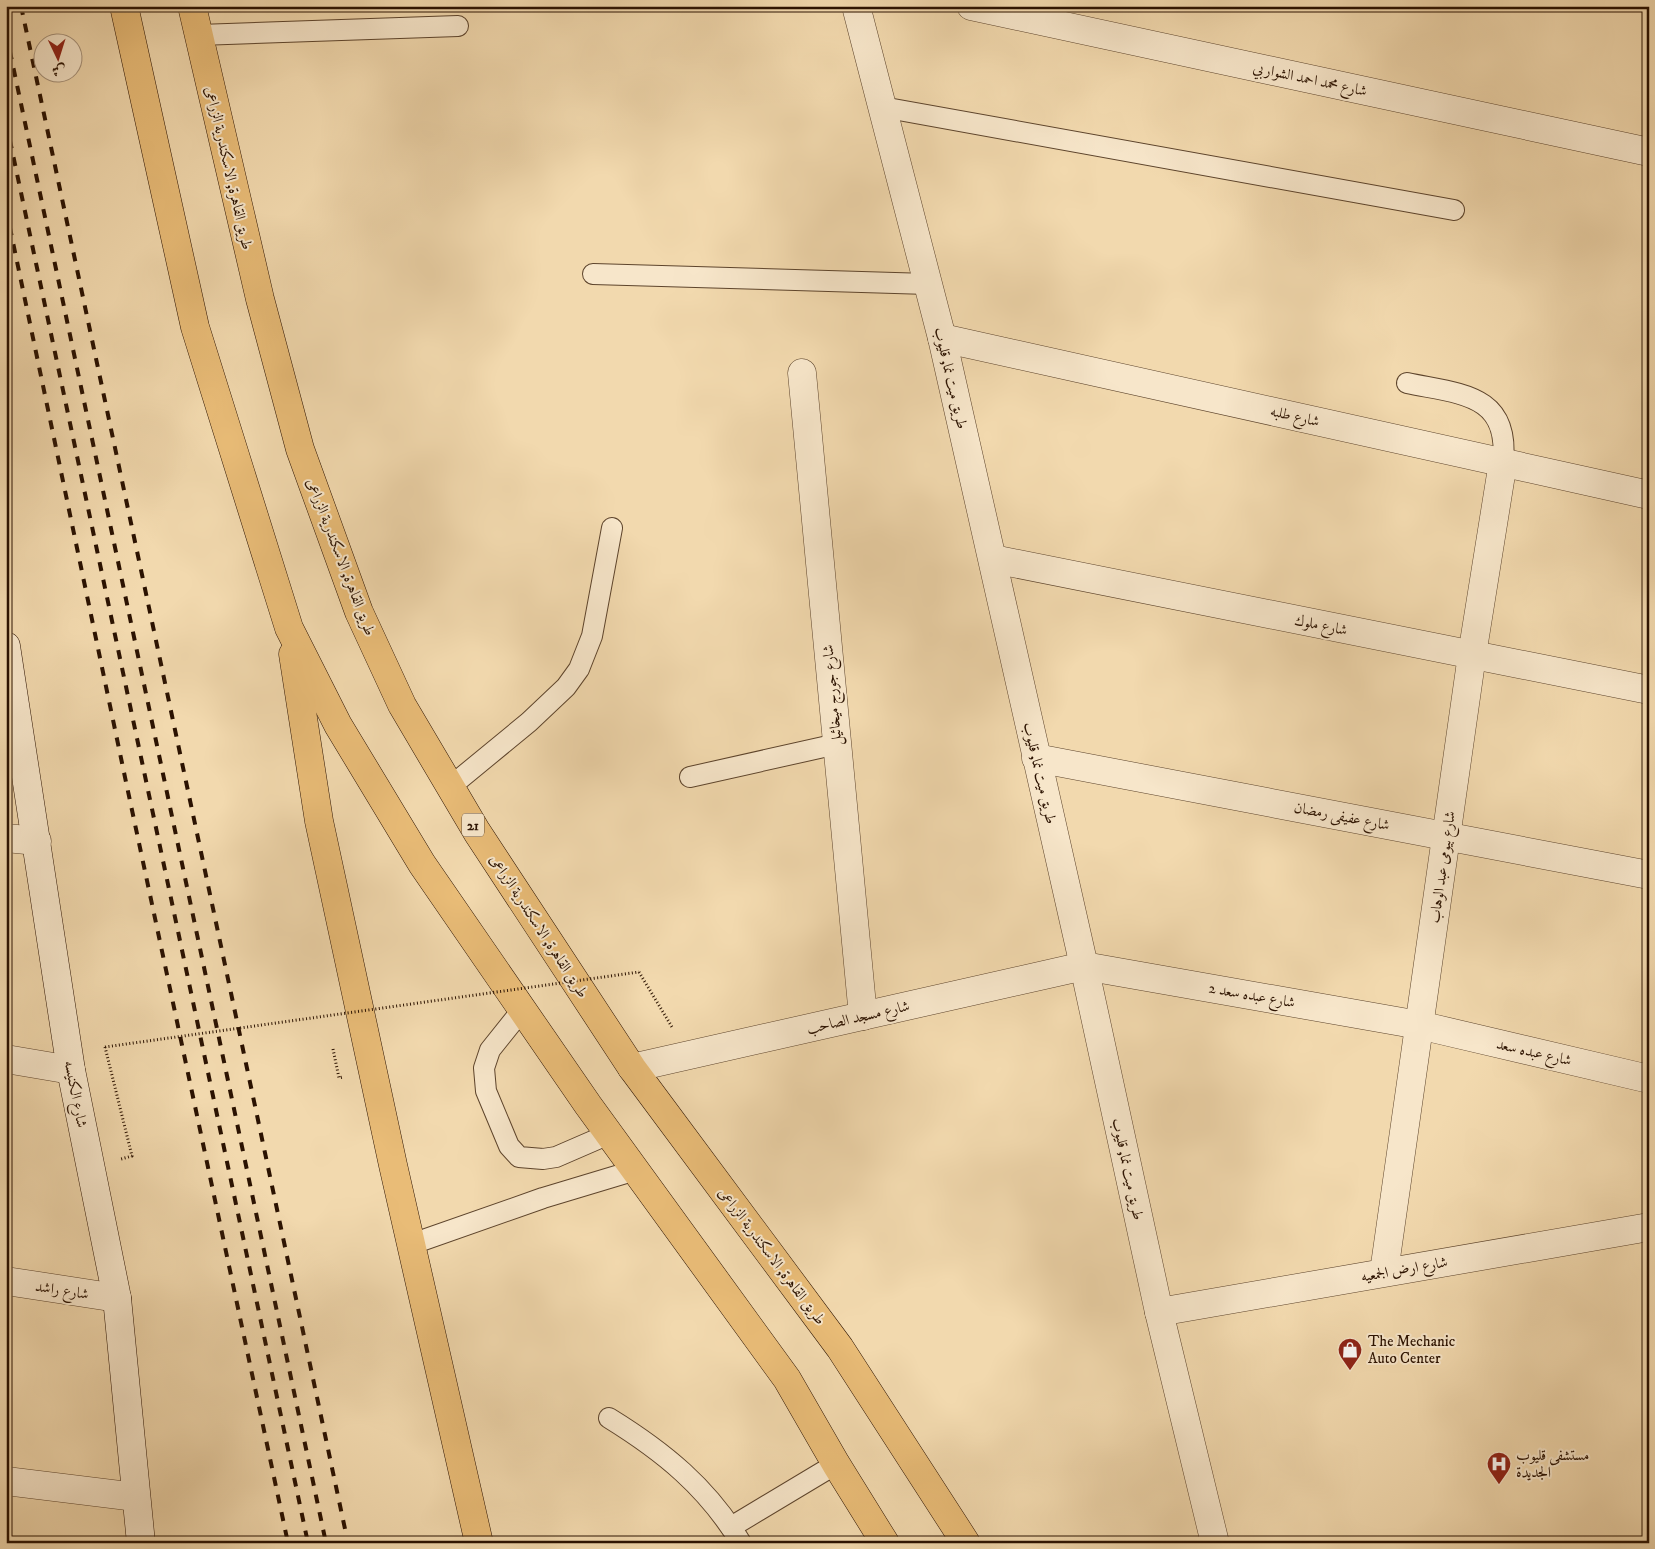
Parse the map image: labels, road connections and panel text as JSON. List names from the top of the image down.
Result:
{
  "streets": {
    "highway": ["طريق القاهرة, الاسكندرية الزراعى", "21"],
    "street": [
      "شارع محمد احمد الشواربي",
      "طريق ميت نما, قليوب",
      "شارع طلبه",
      "شارع ملوك",
      "شارع جورج ميخائيل",
      "شارع عفيفى رمضان",
      "شارع بيومى عبد الوهاب",
      "شارع عبده سعد 2",
      "شارع مسجد الصاحب",
      "شارع عبده سعد",
      "شارع الكنيسه",
      "شارع ارض الجمعيه",
      "شارع راشد"
    ]
  },
  "crossings": [
    ["طريق القاهرة, الاسكندرية الزراعى", "شارع مسجد الصاحب"],
    ["طريق ميت نما, قليوب", "شارع طلبه"],
    ["طريق ميت نما, قليوب", "شارع ملوك"],
    ["طريق ميت نما, قليوب", "شارع عفيفى رمضان"],
    ["طريق ميت نما, قليوب", "شارع عبده سعد 2"],
    ["طريق ميت نما, قليوب", "شارع مسجد الصاحب"],
    ["طريق ميت نما, قليوب", "شارع ارض الجمعيه"],
    ["شارع طلبه", "شارع بيومى عبد الوهاب"],
    ["شارع ملوك", "شارع بيومى عبد الوهاب"],
    ["شارع جورج ميخائيل", "شارع مسجد الصاحب"],
    ["شارع عفيفى رمضان", "شارع بيومى عبد الوهاب"],
    ["شارع بيومى عبد الوهاب", "شارع عبده سعد 2"],
    ["شارع بيومى عبد الوهاب", "شارع عبده سعد"],
    ["شارع بيومى عبد الوهاب", "شارع ارض الجمعيه"],
    ["شارع عبده سعد 2", "شارع مسجد الصاحب"],
    ["شارع عبده سعد 2", "شارع عبده سعد"],
    ["شارع الكنيسه", "شارع راشد"]
  ],
  "places": {
    "shop": ["The Mechanic Auto Center"],
    "hospital": ["مستشفى قليوب الجديدة"]
  },
  "north": "bottom"
}
